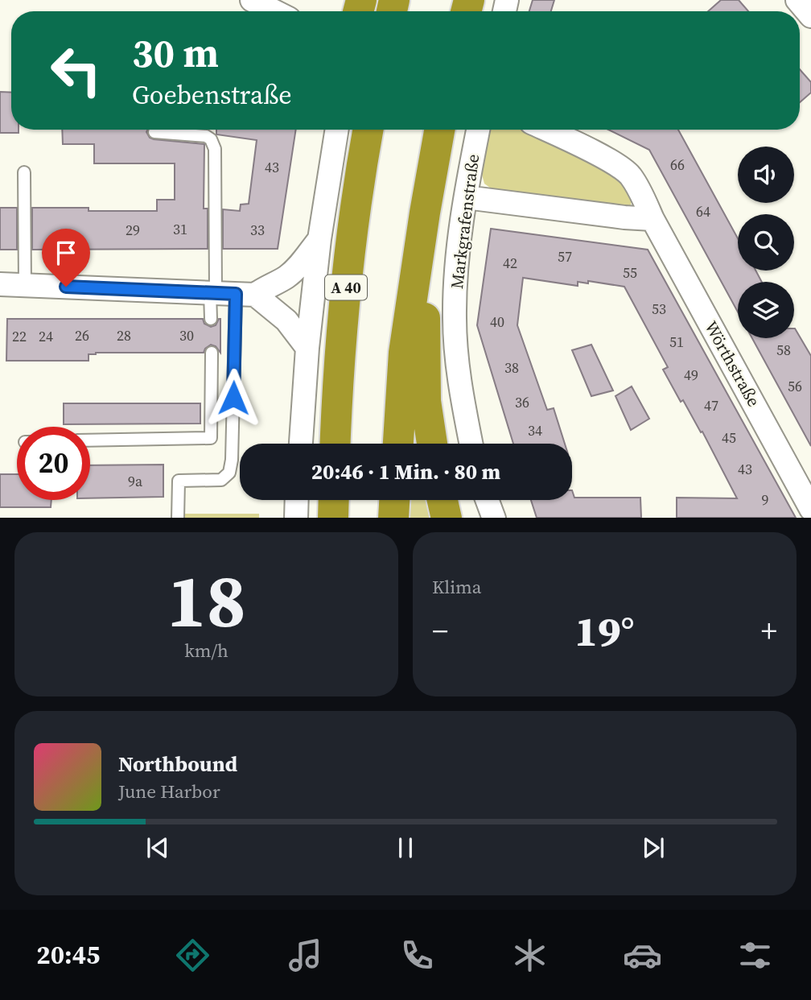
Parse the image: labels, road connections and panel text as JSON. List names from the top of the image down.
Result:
{
  "streets": {
    "highway": ["A 40"],
    "street": ["Markgrafenstraße", "Wörthstraße"]
  },
  "house_numbers": [
    "66",
    "43",
    "64",
    "31",
    "29",
    "33",
    "57",
    "42",
    "55",
    "53",
    "40",
    "26",
    "28",
    "30",
    "22",
    "24",
    "51",
    "58",
    "38",
    "49",
    "56",
    "36",
    "47",
    "34",
    "45",
    "43",
    "9a",
    "9"
  ],
  "page": {
    "turn": ["30 m", "Goebenstraße"],
    "limit": "20",
    "trip": "20:46 · 1 Min. · 80 m",
    "tile": [
      ["18", "km/h"],
      "Klima"
    ],
    "heat": ["−", "19°", "+"],
    "song": ["Northbound", "June Harbor"],
    "tabs": "20:45"
  }
}
